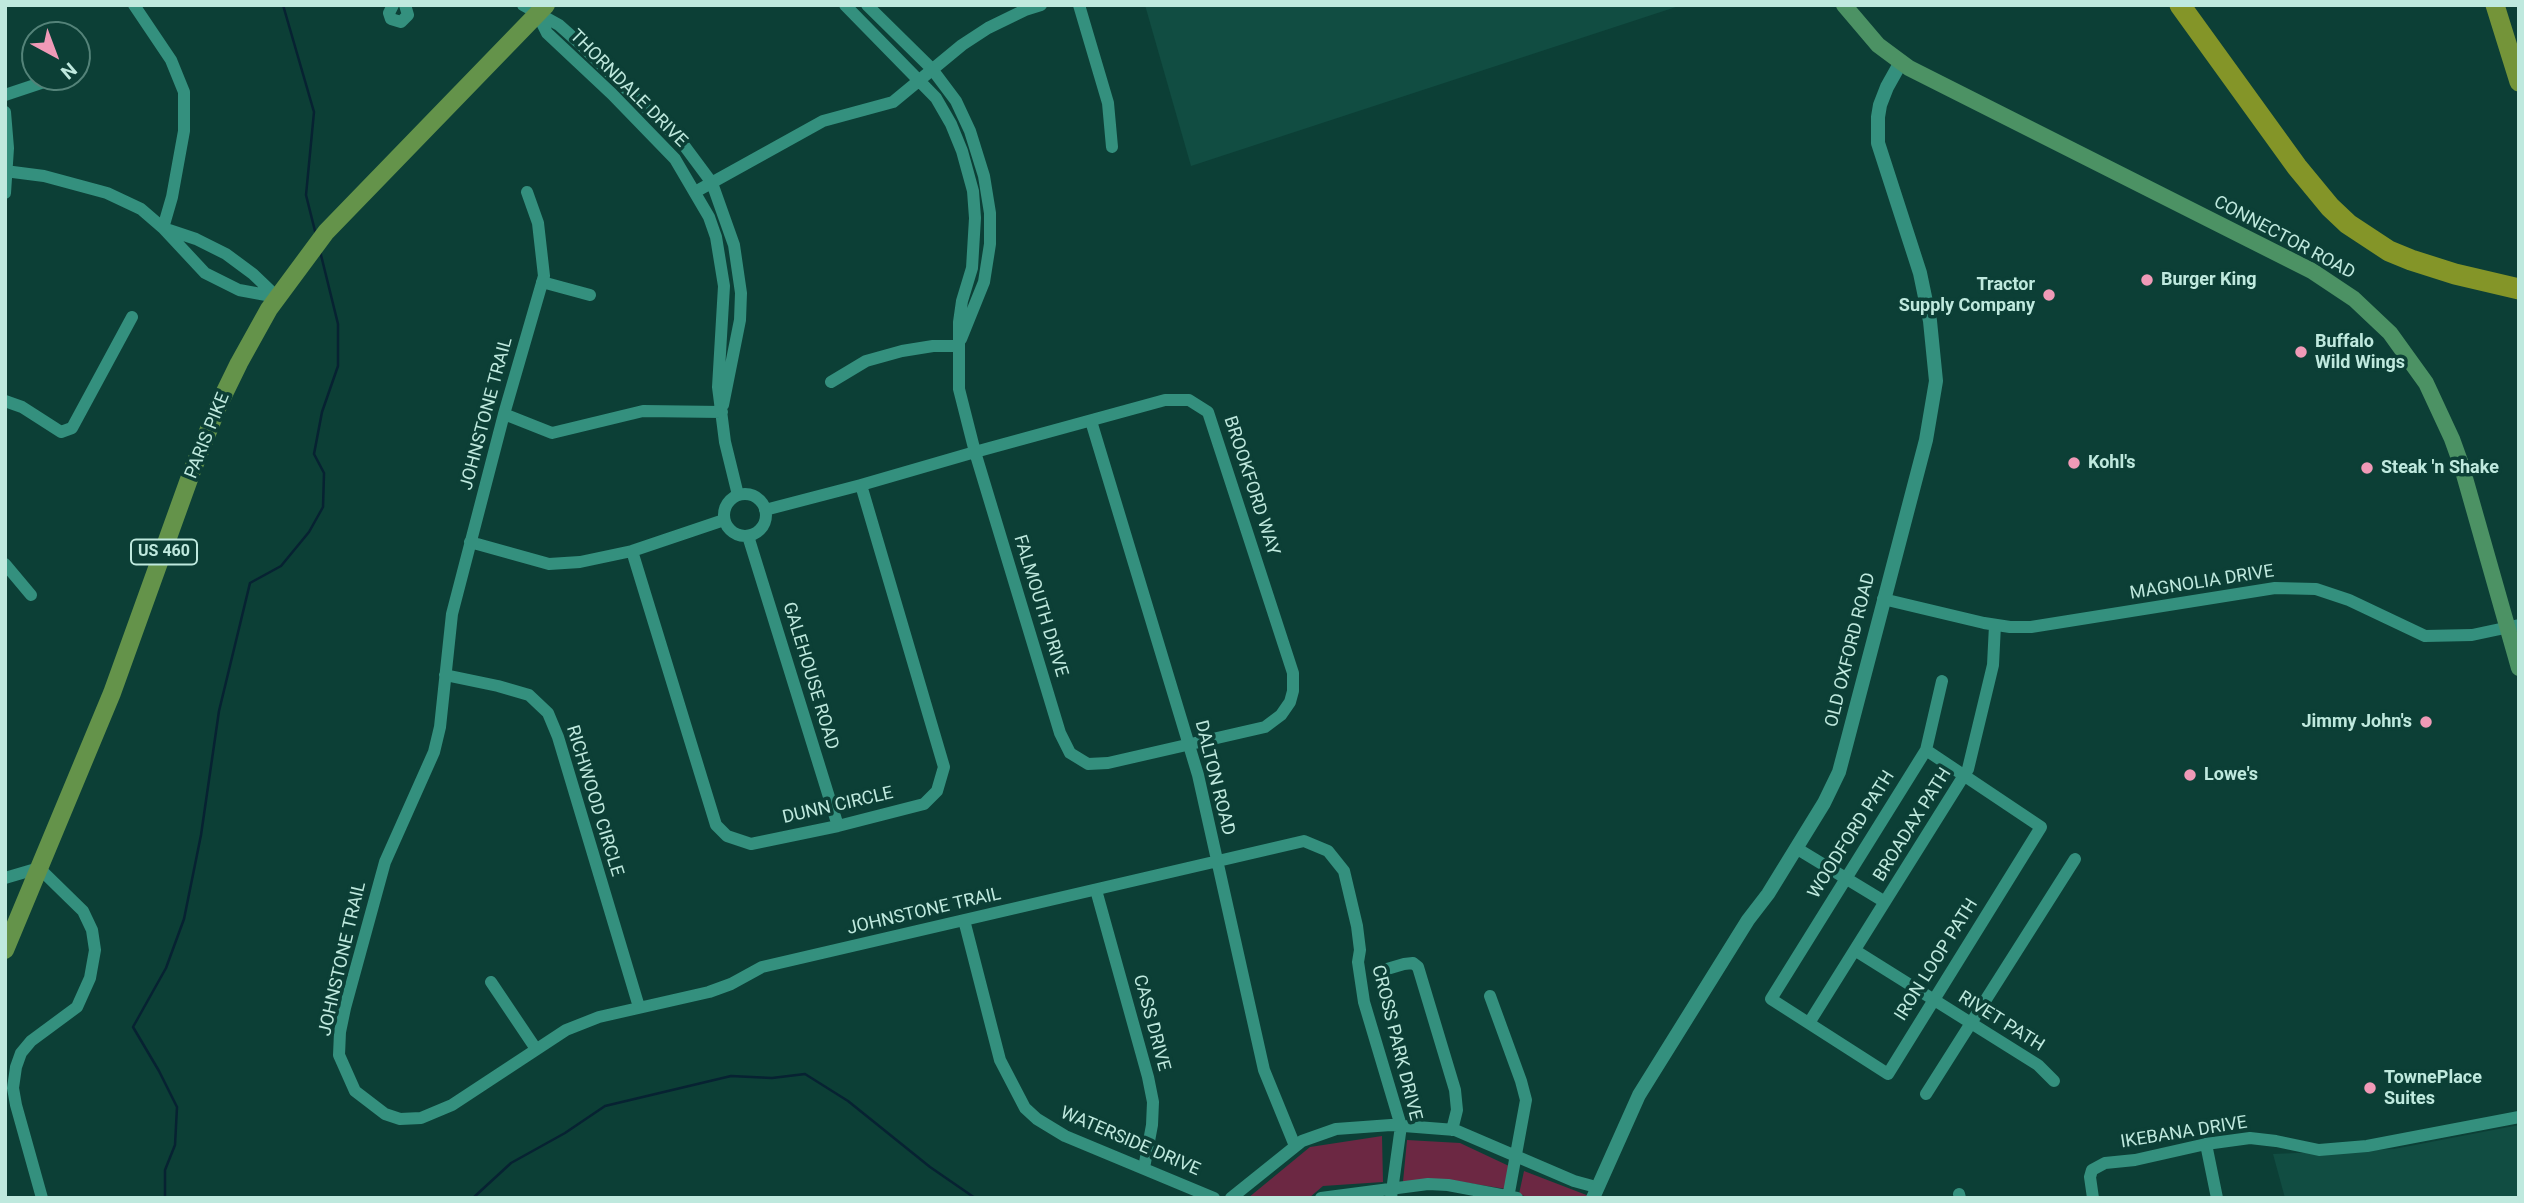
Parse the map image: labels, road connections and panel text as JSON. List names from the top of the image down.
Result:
{
  "streets": {
    "main road": ["CONNECTOR ROAD", "PARIS PIKE", "US 460"],
    "street": [
      "THORNDALE DRIVE",
      "JOHNSTONE TRAIL",
      "BROOKFORD WAY",
      "MAGNOLIA DRIVE",
      "FALMOUTH DRIVE",
      "OLD OXFORD ROAD",
      "GALEHOUSE ROAD",
      "DALTON ROAD",
      "RICHWOOD CIRCLE",
      "DUNN CIRCLE",
      "BROADAX PATH",
      "WOODFORD PATH",
      "IRON LOOP PATH",
      "RIVET PATH",
      "CASS DRIVE",
      "CROSS PARK DRIVE",
      "IKEBANA DRIVE",
      "WATERSIDE DRIVE"
    ]
  },
  "crossings": [
    ["THORNDALE DRIVE", "PARIS PIKE"],
    ["THORNDALE DRIVE", "BROOKFORD WAY"],
    ["THORNDALE DRIVE", "GALEHOUSE ROAD"],
    ["CONNECTOR ROAD", "MAGNOLIA DRIVE"],
    ["CONNECTOR ROAD", "OLD OXFORD ROAD"],
    ["JOHNSTONE TRAIL", "DALTON ROAD"],
    ["JOHNSTONE TRAIL", "RICHWOOD CIRCLE"],
    ["JOHNSTONE TRAIL", "CASS DRIVE"],
    ["JOHNSTONE TRAIL", "CROSS PARK DRIVE"],
    ["JOHNSTONE TRAIL", "WATERSIDE DRIVE"],
    ["BROOKFORD WAY", "FALMOUTH DRIVE"],
    ["BROOKFORD WAY", "GALEHOUSE ROAD"],
    ["BROOKFORD WAY", "DALTON ROAD"],
    ["BROOKFORD WAY", "DUNN CIRCLE"],
    ["MAGNOLIA DRIVE", "OLD OXFORD ROAD"],
    ["MAGNOLIA DRIVE", "BROADAX PATH"],
    ["FALMOUTH DRIVE", "DALTON ROAD"],
    ["GALEHOUSE ROAD", "DUNN CIRCLE"],
    ["DALTON ROAD", "CROSS PARK DRIVE"],
    ["BROADAX PATH", "IRON LOOP PATH"],
    ["BROADAX PATH", "RIVET PATH"],
    ["WOODFORD PATH", "IRON LOOP PATH"],
    ["IRON LOOP PATH", "RIVET PATH"],
    ["CASS DRIVE", "WATERSIDE DRIVE"]
  ],
  "places": [
    "Burger King",
    "Tractor Supply Company",
    "Buffalo Wild Wings",
    "Kohl's",
    "Steak 'n Shake",
    "Jimmy John's",
    "Lowe's",
    "TownePlace Suites"
  ],
  "north": "bottom right"
}
